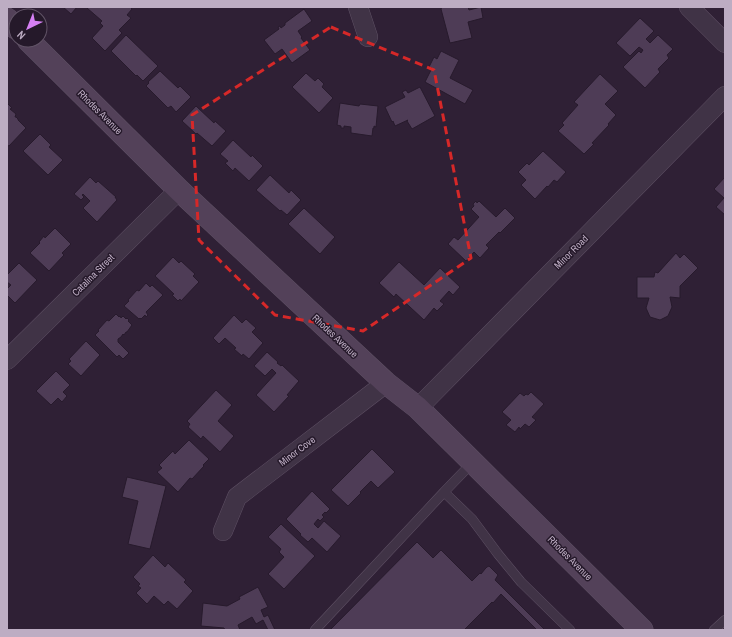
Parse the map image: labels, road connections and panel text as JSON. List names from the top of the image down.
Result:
{
  "streets": {
    "main road": ["Rhodes Avenue"],
    "street": ["Minor Road", "Catalina Street", "Minor Cove"]
  },
  "crossings": [
    ["Rhodes Avenue", "Minor Road"],
    ["Rhodes Avenue", "Catalina Street"],
    ["Rhodes Avenue", "Minor Cove"]
  ],
  "north": "bottom left"
}
